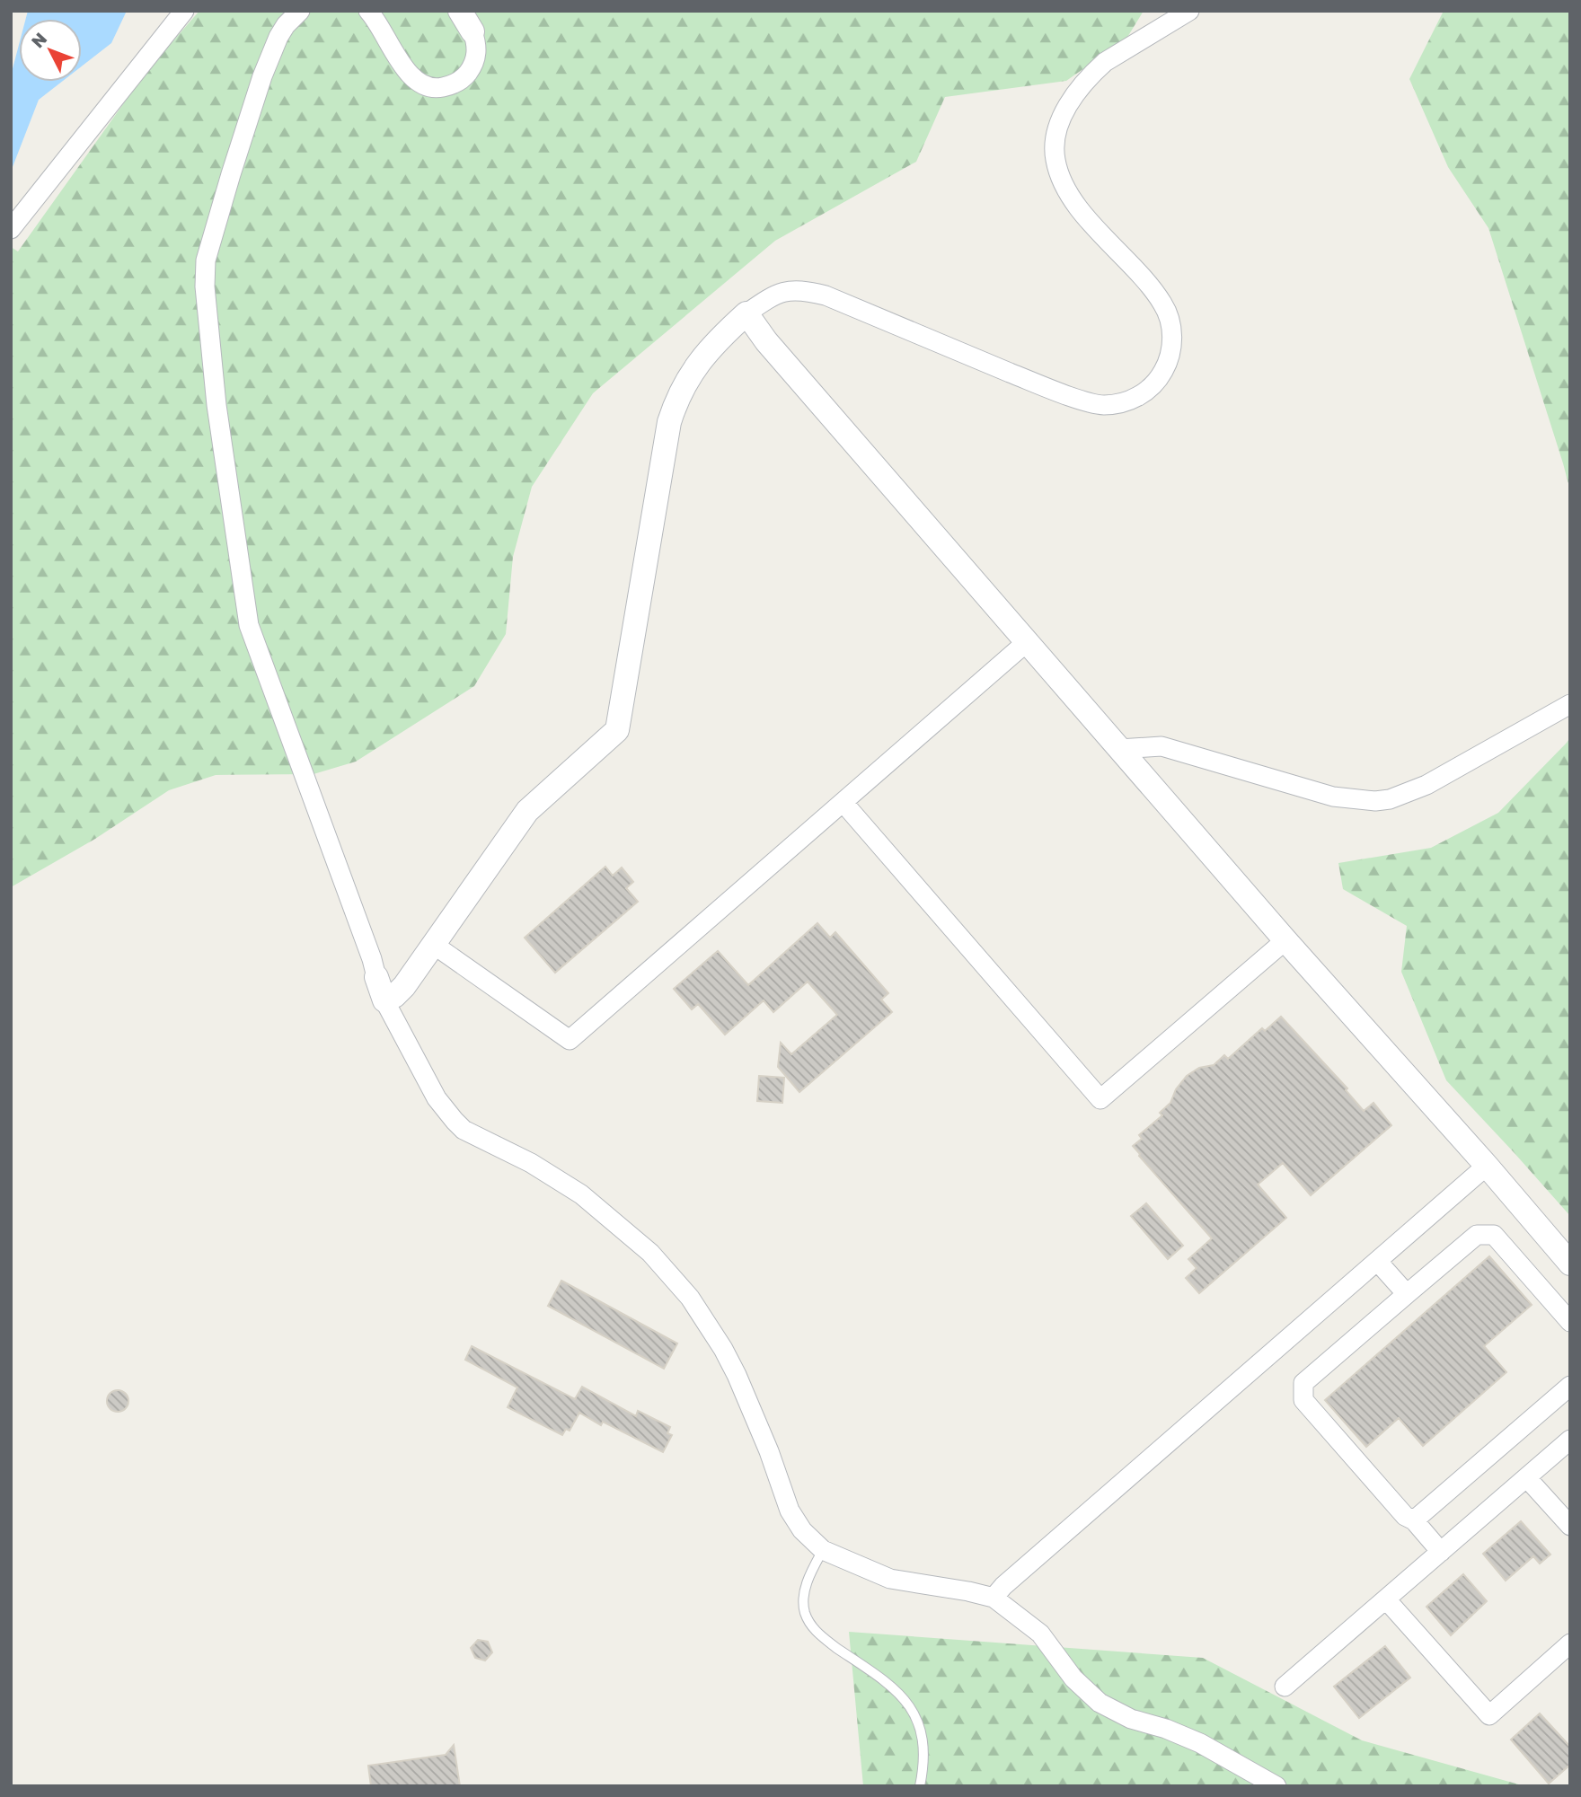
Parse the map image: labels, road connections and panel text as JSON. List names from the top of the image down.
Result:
{
  "north": "top left"
}
